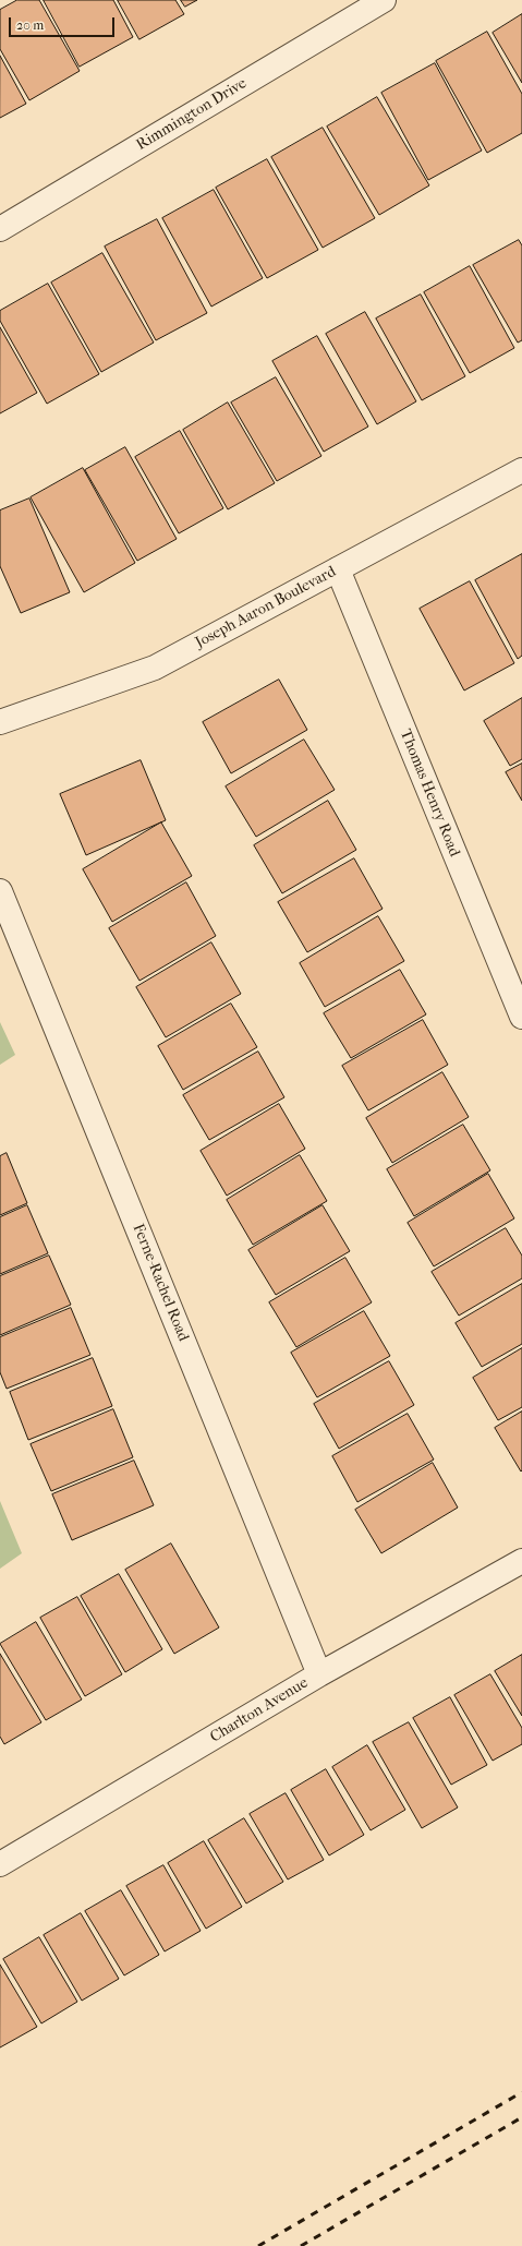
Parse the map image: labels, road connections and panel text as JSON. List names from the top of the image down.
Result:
{
  "streets": {
    "street": [
      "Rimmington Drive",
      "Joseph Aaron Boulevard",
      "Thomas Henry Road",
      "Ferne-Rachel Road",
      "Charlton Avenue"
    ]
  },
  "crossings": [
    ["Joseph Aaron Boulevard", "Thomas Henry Road"],
    ["Ferne-Rachel Road", "Charlton Avenue"]
  ],
  "scale_bar": "20 m"
}
